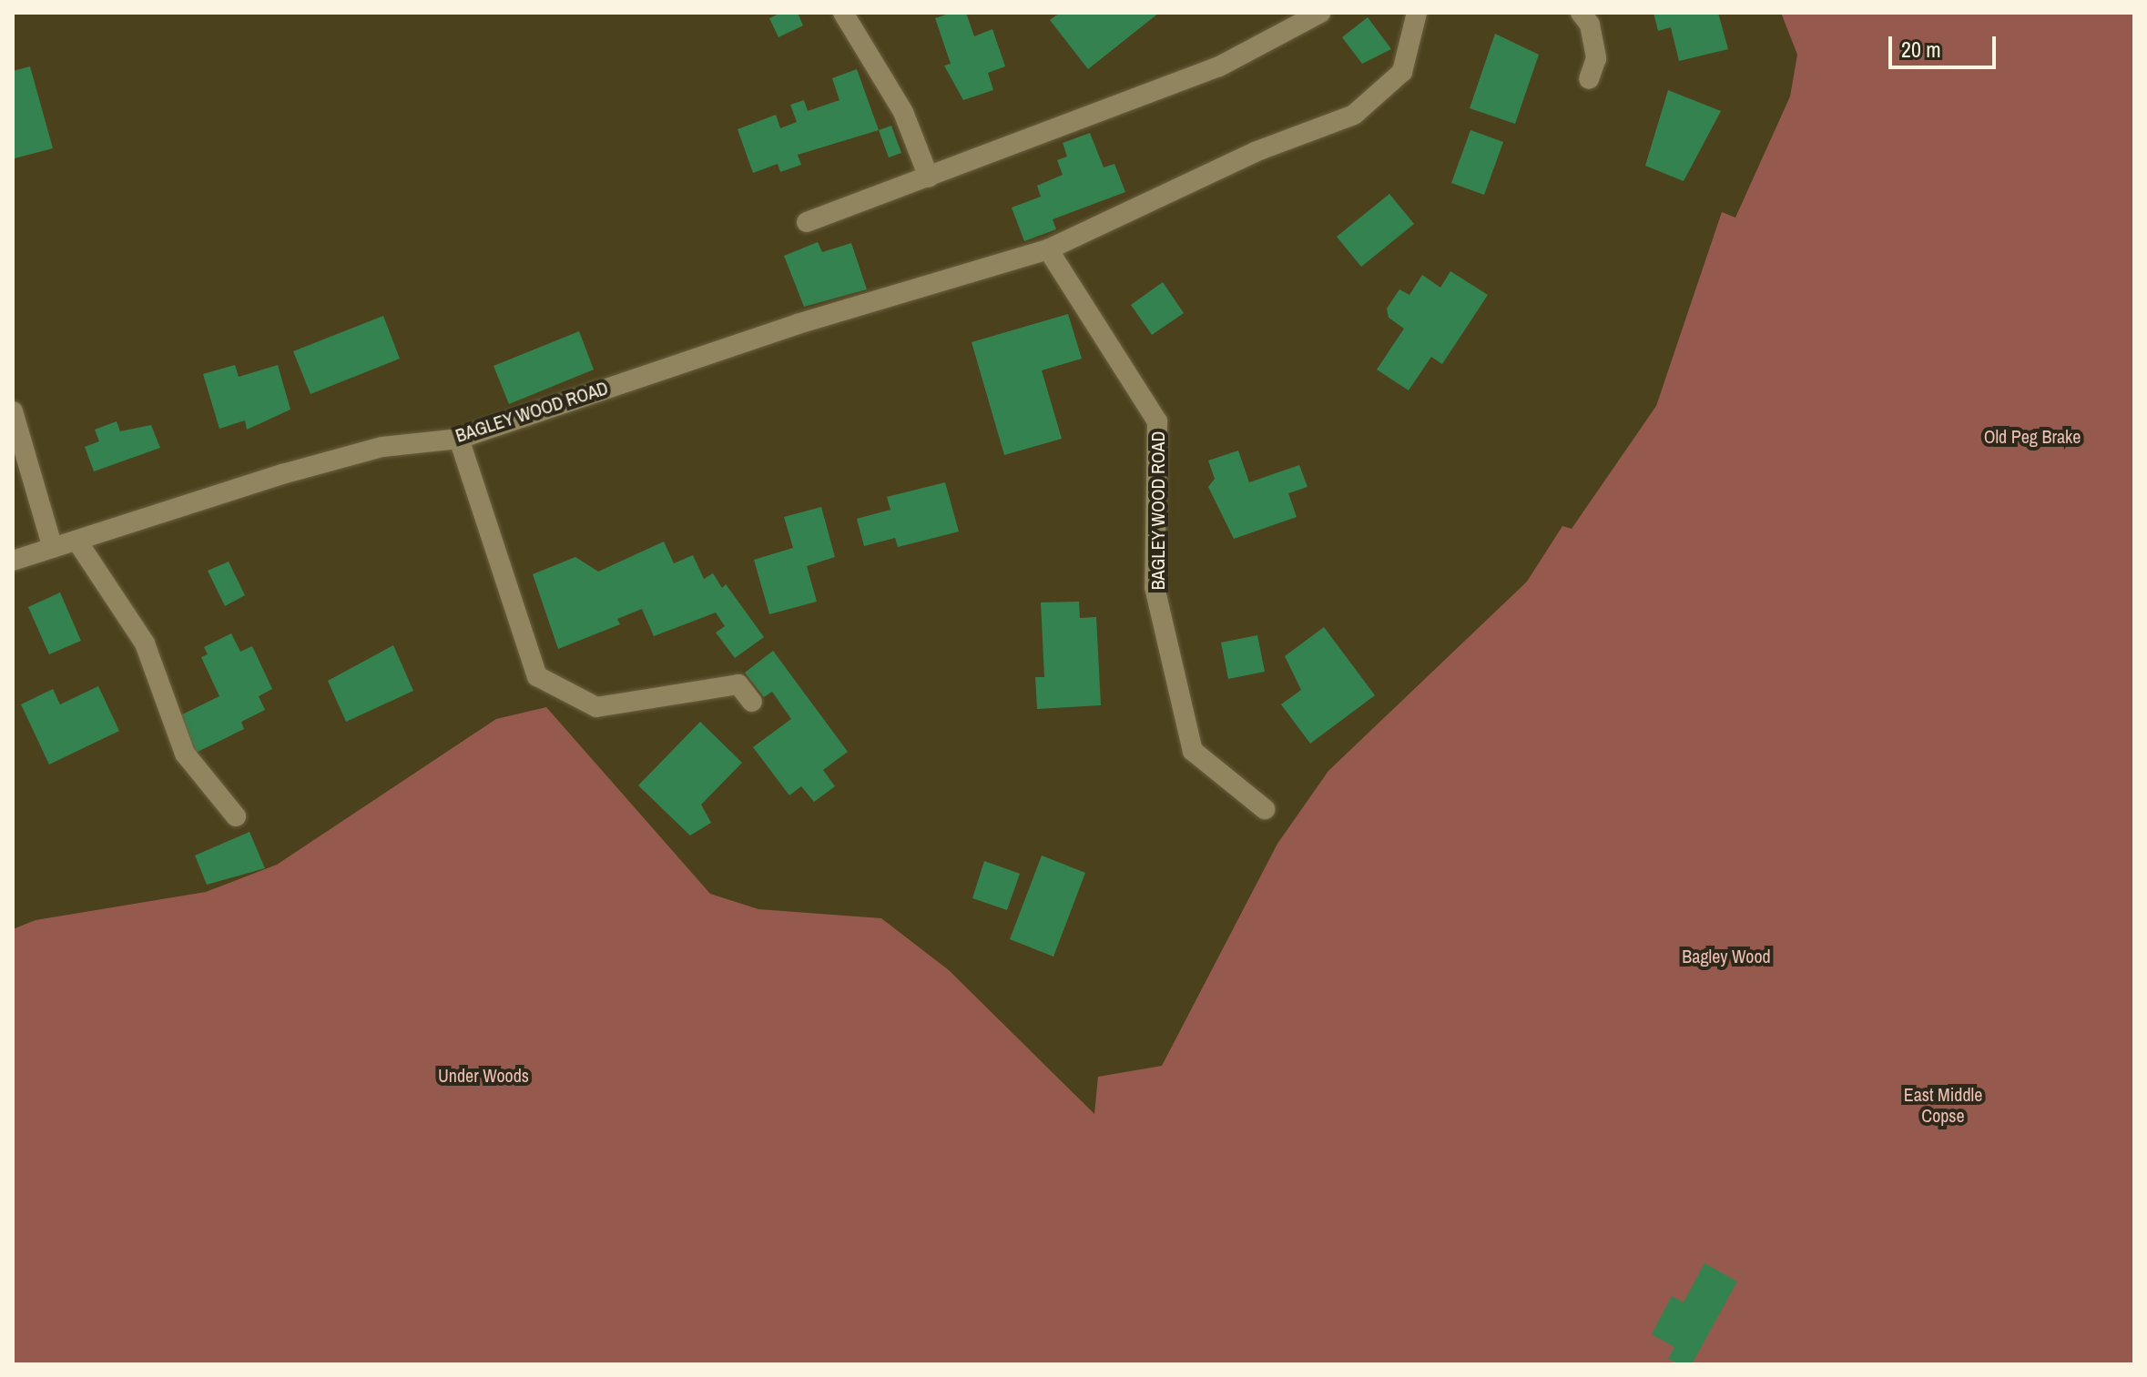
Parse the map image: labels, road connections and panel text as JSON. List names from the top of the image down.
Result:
{
  "streets": {
    "street": ["BAGLEY WOOD ROAD"]
  },
  "parks": [
    "Old Peg Brake",
    "Bagley Wood",
    "Under Woods",
    "East Middle Copse"
  ],
  "scale_bar": "20 m"
}
